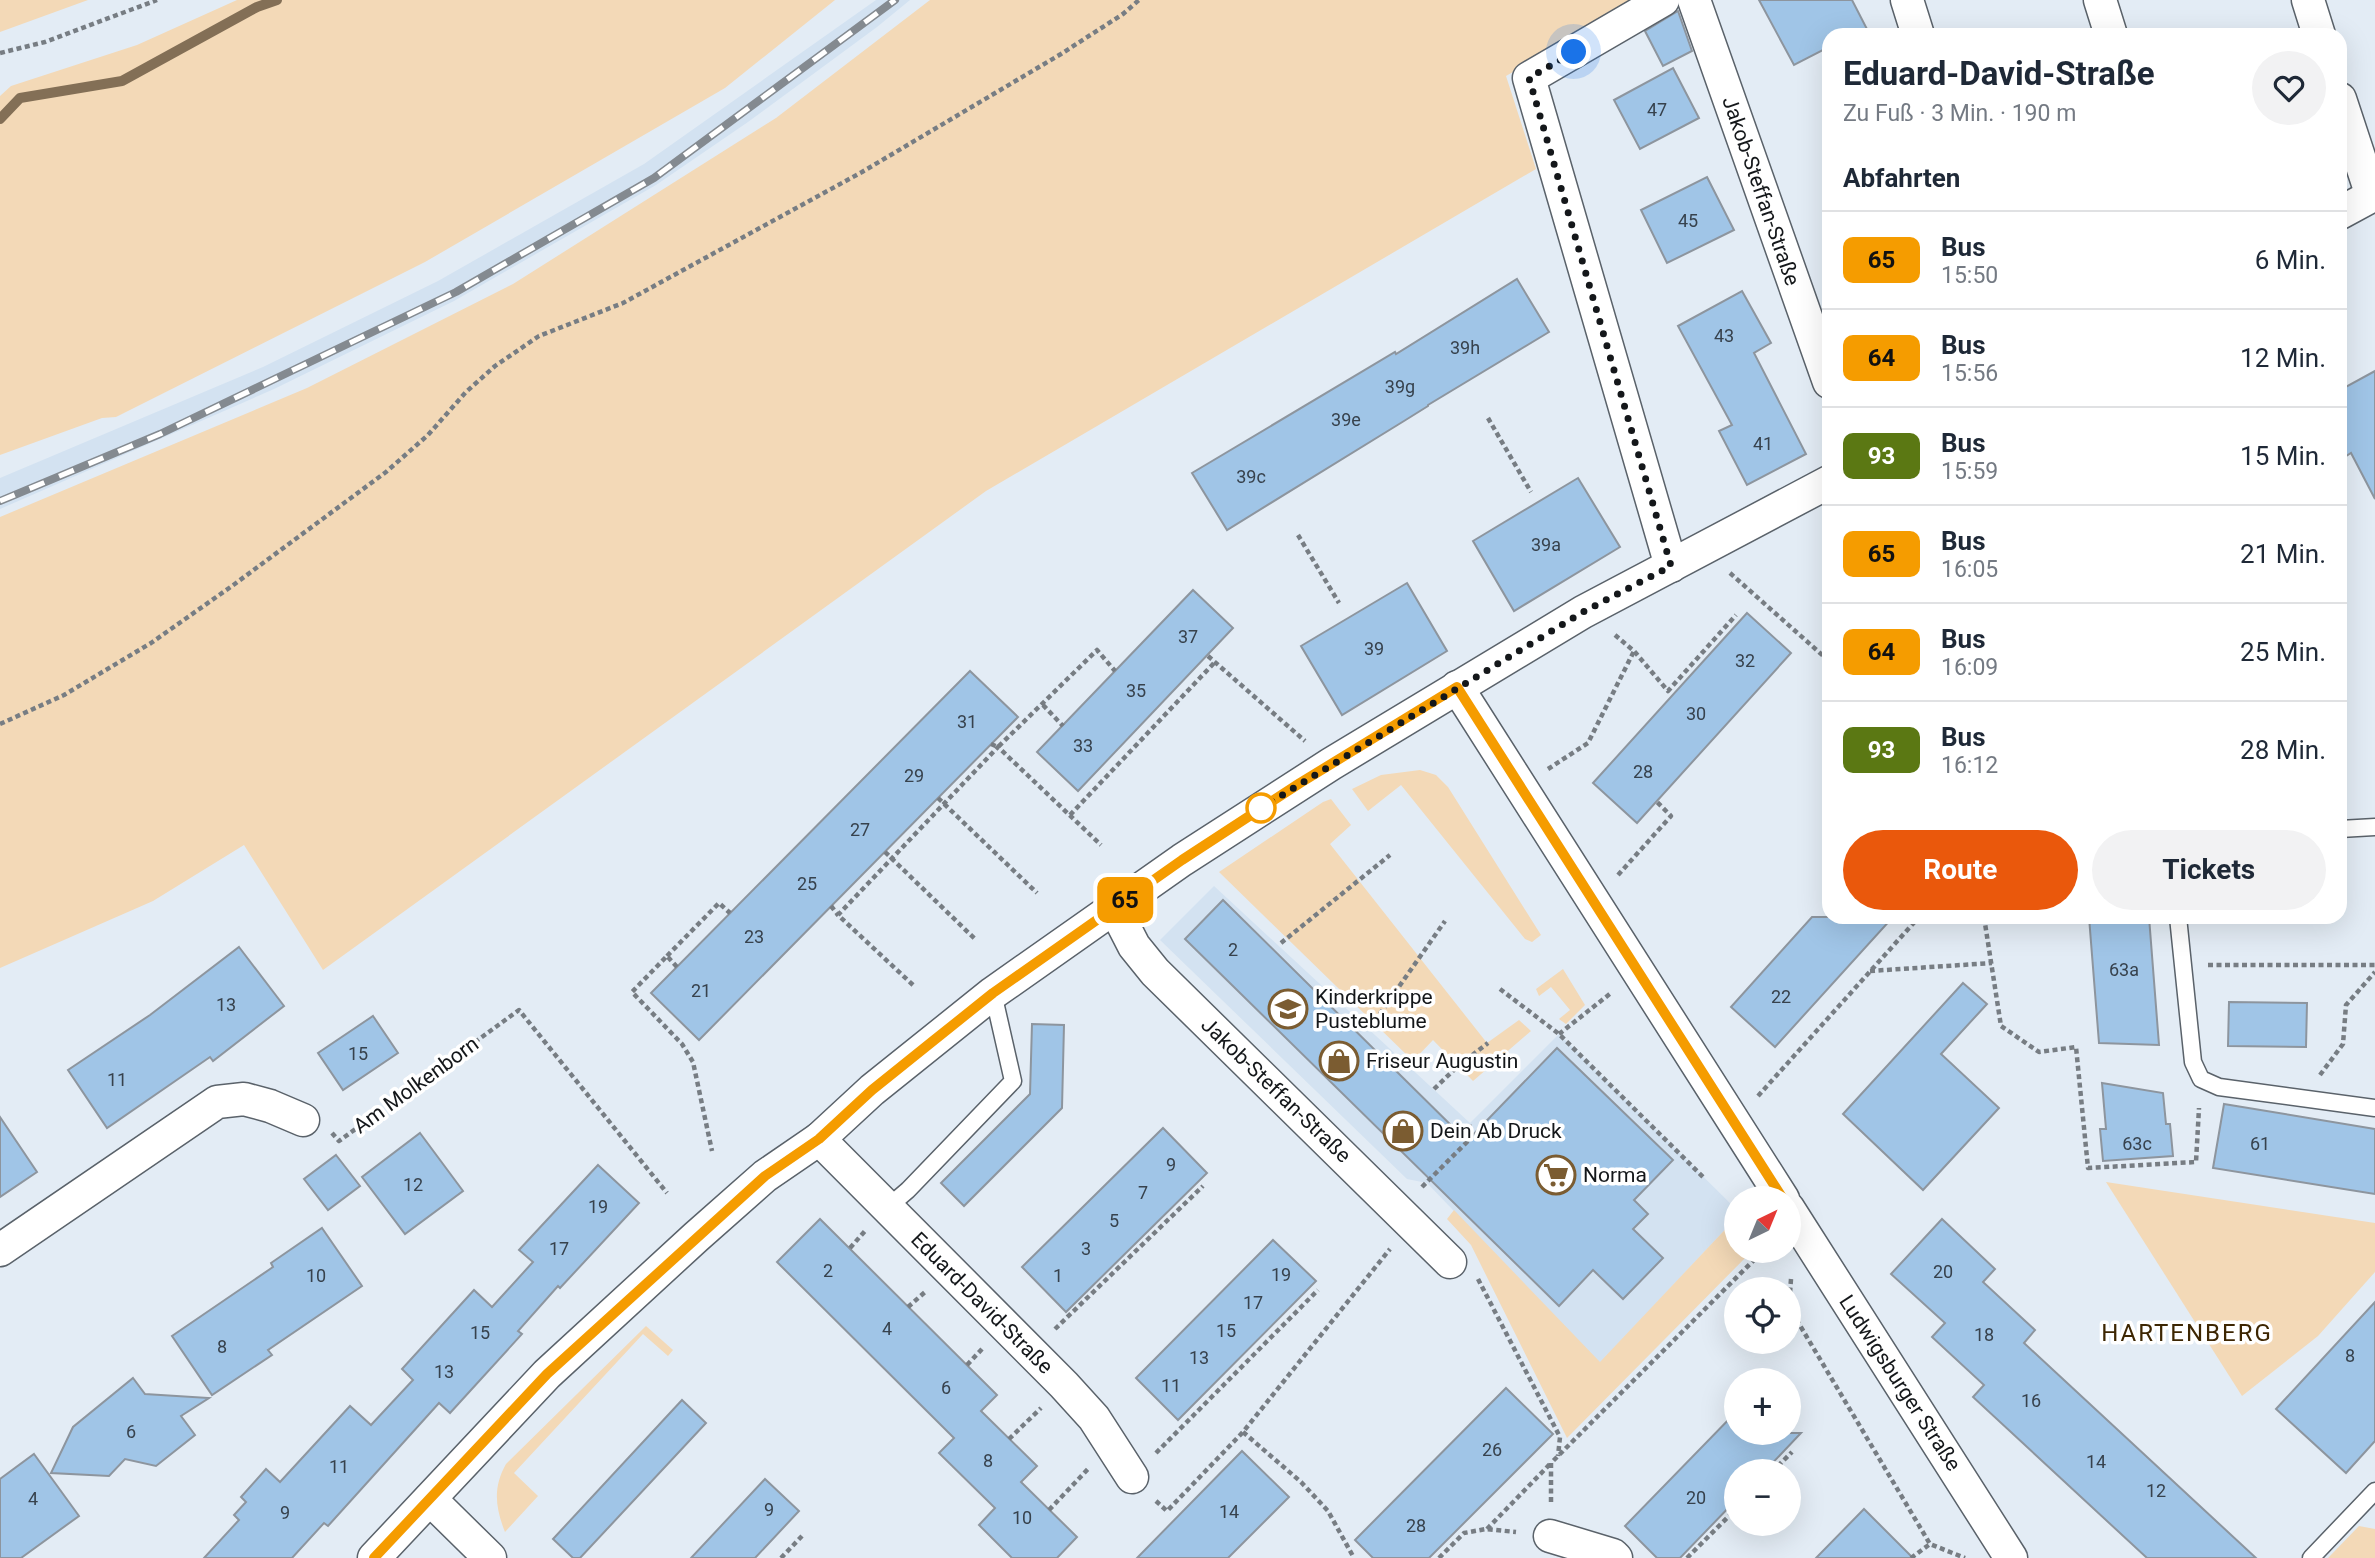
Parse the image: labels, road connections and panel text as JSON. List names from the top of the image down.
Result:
{
  "streets": {
    "street": ["Jakob-Steffan-Straße", "Eduard-David-Straße", "Ludwigsburger Straße"],
    "path": ["Am Molkenborn"]
  },
  "districts": ["HARTENBERG"],
  "places": {
    "school or university": ["Kinderkrippe Pusteblume"],
    "shop": ["Friseur Augustin", "Dein Ab Druck"],
    "supermarket": ["Norma"]
  },
  "lines": ["bus line 65"],
  "house_numbers": [
    "47",
    "45",
    "43",
    "39h",
    "39g",
    "39e",
    "41",
    "39c",
    "39a",
    "37",
    "39",
    "32",
    "35",
    "30",
    "31",
    "33",
    "28",
    "29",
    "27",
    "25",
    "23",
    "2",
    "63a",
    "21",
    "22",
    "13",
    "15",
    "11",
    "63c",
    "61",
    "9",
    "12",
    "7",
    "19",
    "5",
    "17",
    "3",
    "2",
    "20",
    "19",
    "10",
    "1",
    "17",
    "4",
    "15",
    "15",
    "18",
    "8",
    "8",
    "13",
    "13",
    "11",
    "6",
    "16",
    "6",
    "26",
    "8",
    "14",
    "11",
    "12",
    "20",
    "4",
    "9",
    "14",
    "9",
    "10",
    "28"
  ],
  "north": "top right",
  "page": {
    "on_map": "65",
    "heading": [
      ["Eduard-David-Straße", "Zu Fuß · 3 Min. · 190 m"],
      "Abfahrten"
    ],
    "list": [
      {
        "mark": "65",
        "name": "Bus",
        "note": "15:50",
        "value": "6 Min."
      },
      {
        "mark": "64",
        "name": "Bus",
        "note": "15:56",
        "value": "12 Min."
      },
      {
        "mark": "93",
        "name": "Bus",
        "note": "15:59",
        "value": "15 Min."
      },
      {
        "mark": "65",
        "name": "Bus",
        "note": "16:05",
        "value": "21 Min."
      },
      {
        "mark": "64",
        "name": "Bus",
        "note": "16:09",
        "value": "25 Min."
      },
      {
        "mark": "93",
        "name": "Bus",
        "note": "16:12",
        "value": "28 Min."
      }
    ],
    "buttons": ["Route", "Tickets"],
    "map_buttons": ["+", "−"]
  }
}
